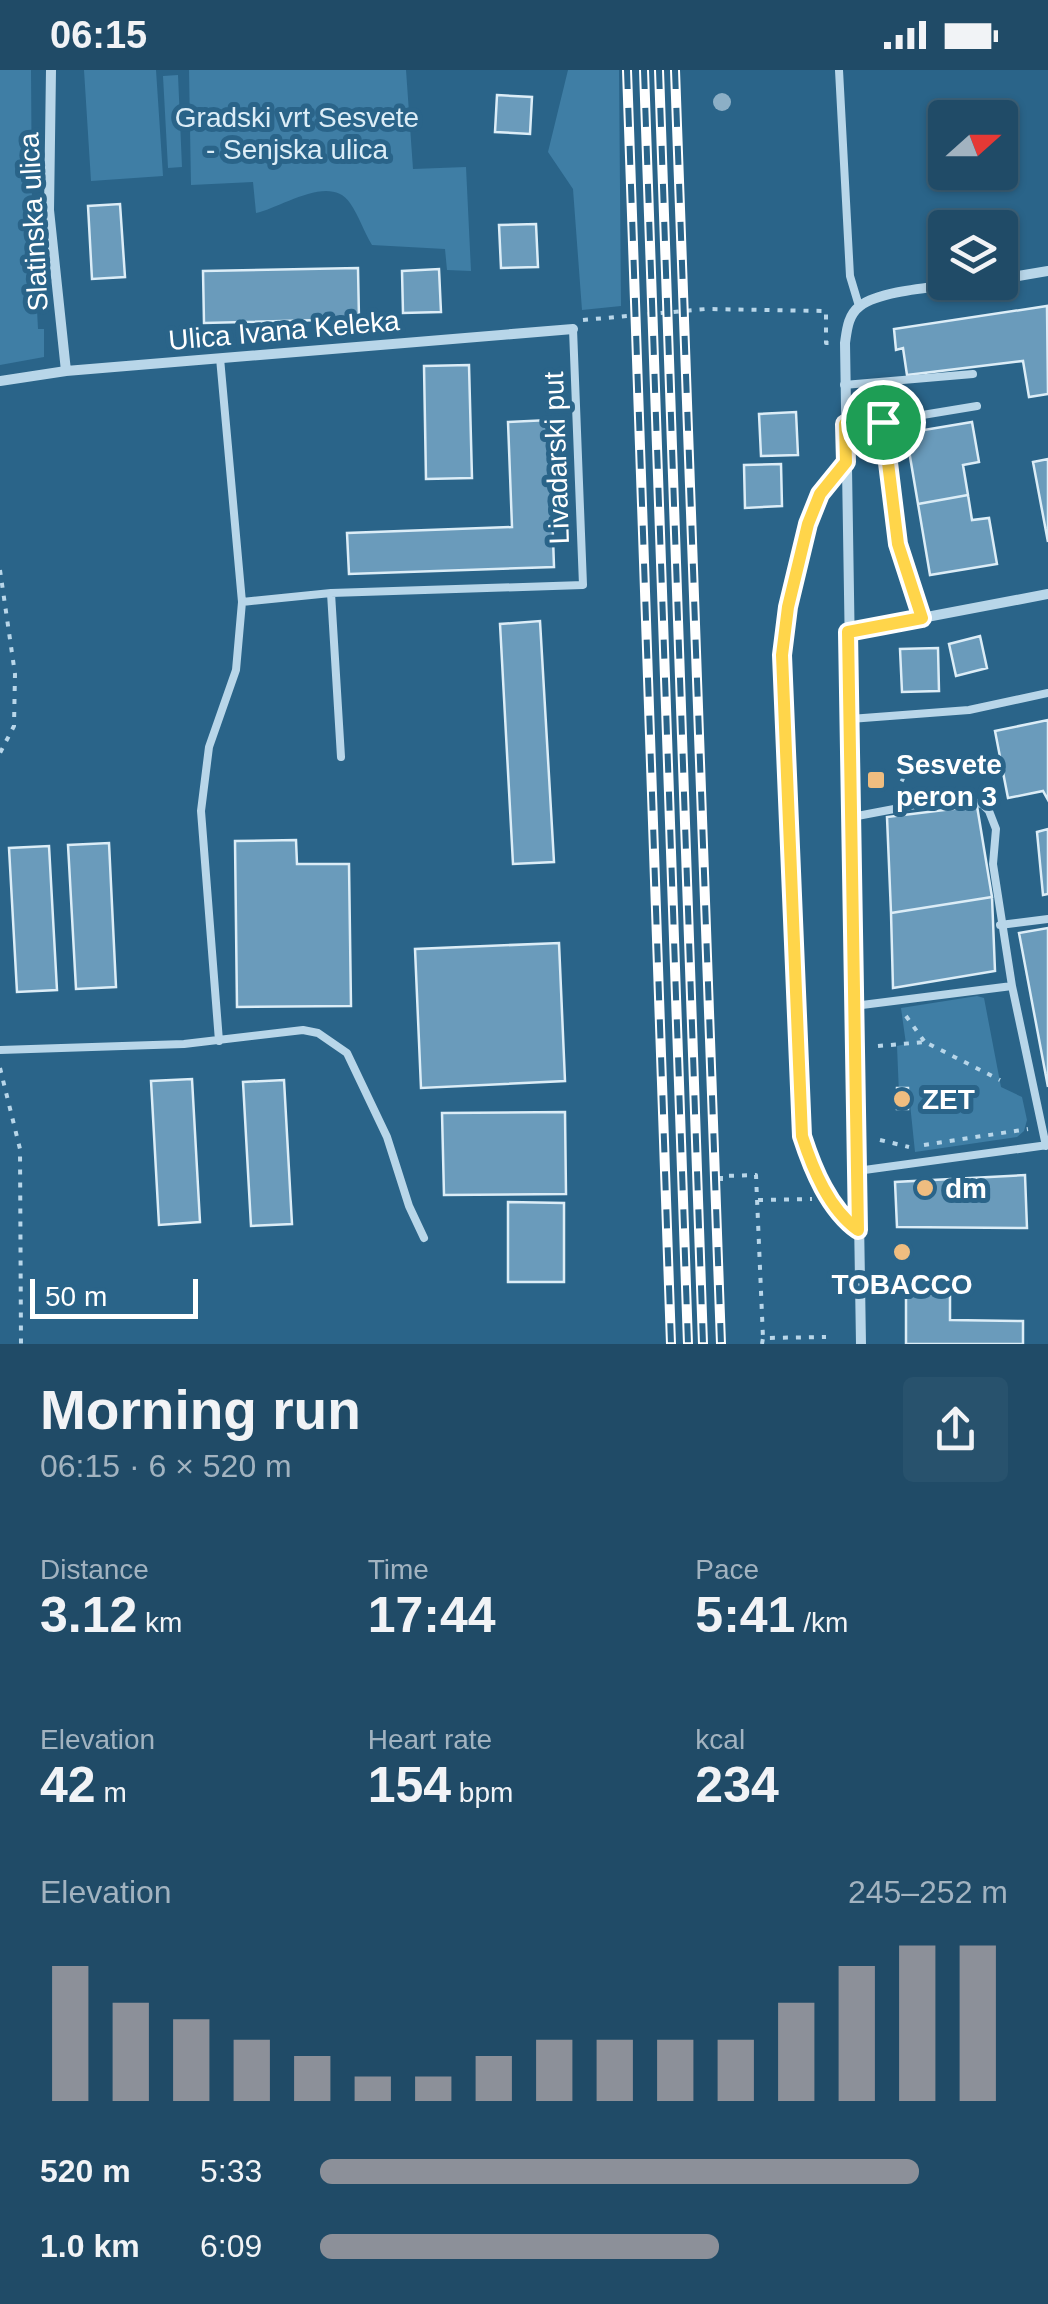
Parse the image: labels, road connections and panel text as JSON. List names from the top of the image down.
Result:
{
  "streets": {
    "street": ["Slatinska ulica", "Ulica Ivana Keleka"],
    "lane": ["Livadarski put"]
  },
  "crossings": [
    ["Slatinska ulica", "Ulica Ivana Keleka"],
    ["Ulica Ivana Keleka", "Livadarski put"]
  ],
  "parks": ["Gradski vrt Sesvete - Senjska ulica"],
  "places": {
    "transit": ["Sesvete peron 3"],
    "other": ["ZET", "dm", "TOBACCO"]
  },
  "scale_bar": "50 m",
  "north": "right",
  "page": {
    "status": "06:15",
    "scale": "50 m",
    "heading": ["Morning run", "06:15 · 6 × 520 m"],
    "stats": [
      ["Distance", "3.12 km"],
      ["Time", "17:44"],
      ["Pace", "5:41 /km"],
      ["Elevation", "42 m"],
      ["Heart rate", "154 bpm"],
      ["kcal", "234"]
    ],
    "chart": ["Elevation", "245–252 m"],
    "list": [
      {
        "name": "520 m",
        "note": "5:33"
      },
      {
        "name": "1.0 km",
        "note": "6:09"
      }
    ]
  }
}
